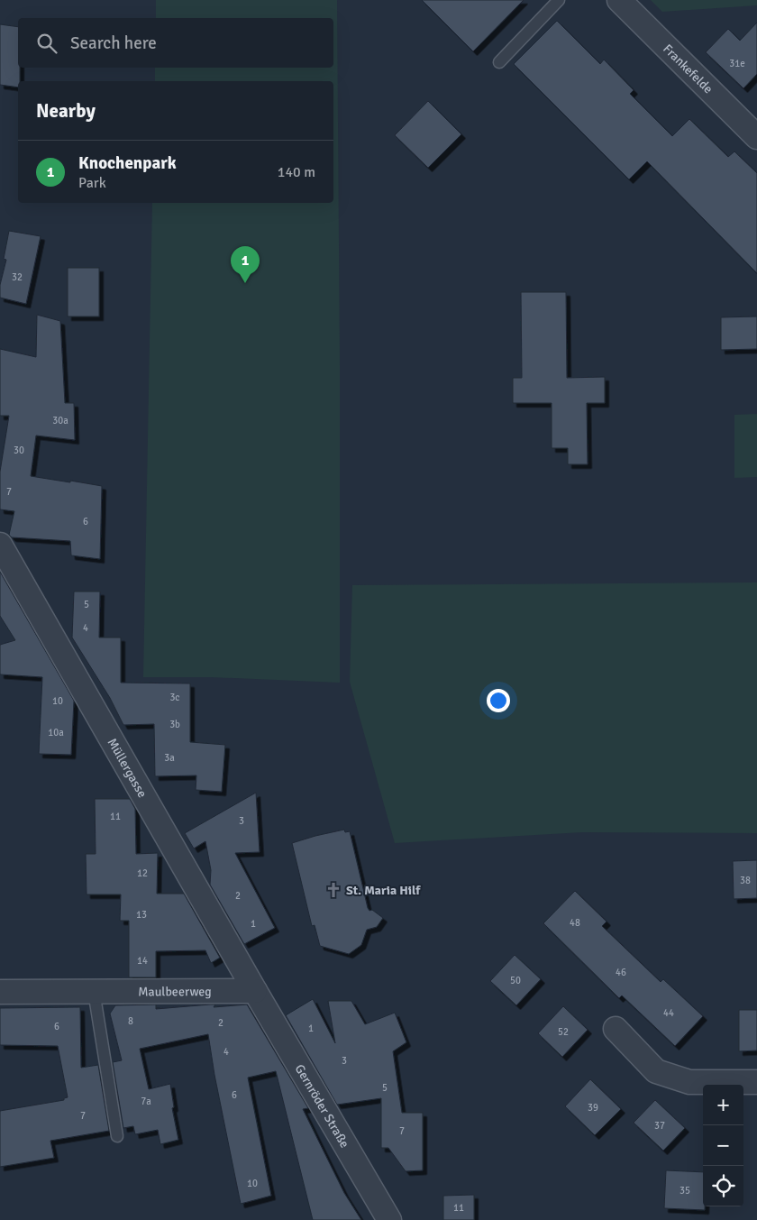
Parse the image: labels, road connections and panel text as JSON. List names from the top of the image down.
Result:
{
  "streets": {
    "street": [
      "Frankefelde",
      "Müllergasse",
      "Maulbeerweg",
      "Gernröder Straße"
    ]
  },
  "crossings": [
    ["Müllergasse", "Maulbeerweg"],
    ["Müllergasse", "Gernröder Straße"],
    ["Maulbeerweg", "Gernröder Straße"]
  ],
  "places": {
    "church": ["St. Maria Hilf"]
  },
  "house_numbers": [
    "31e",
    "32",
    "30a",
    "30",
    "7",
    "6",
    "5",
    "4",
    "3c",
    "10",
    "3b",
    "10a",
    "3a",
    "11",
    "3",
    "12",
    "38",
    "2",
    "13",
    "48",
    "1",
    "14",
    "46",
    "50",
    "44",
    "8",
    "2",
    "6",
    "1",
    "52",
    "4",
    "3",
    "5",
    "6",
    "7a",
    "39",
    "7",
    "37",
    "7",
    "10",
    "35",
    "11"
  ],
  "page": {
    "search": "Search here",
    "heading": "Nearby",
    "list": [
      {
        "mark": "1",
        "name": "Knochenpark",
        "note": "Park",
        "value": "140 m"
      }
    ],
    "pins": "1",
    "map_buttons": ["+", "−"]
  }
}
